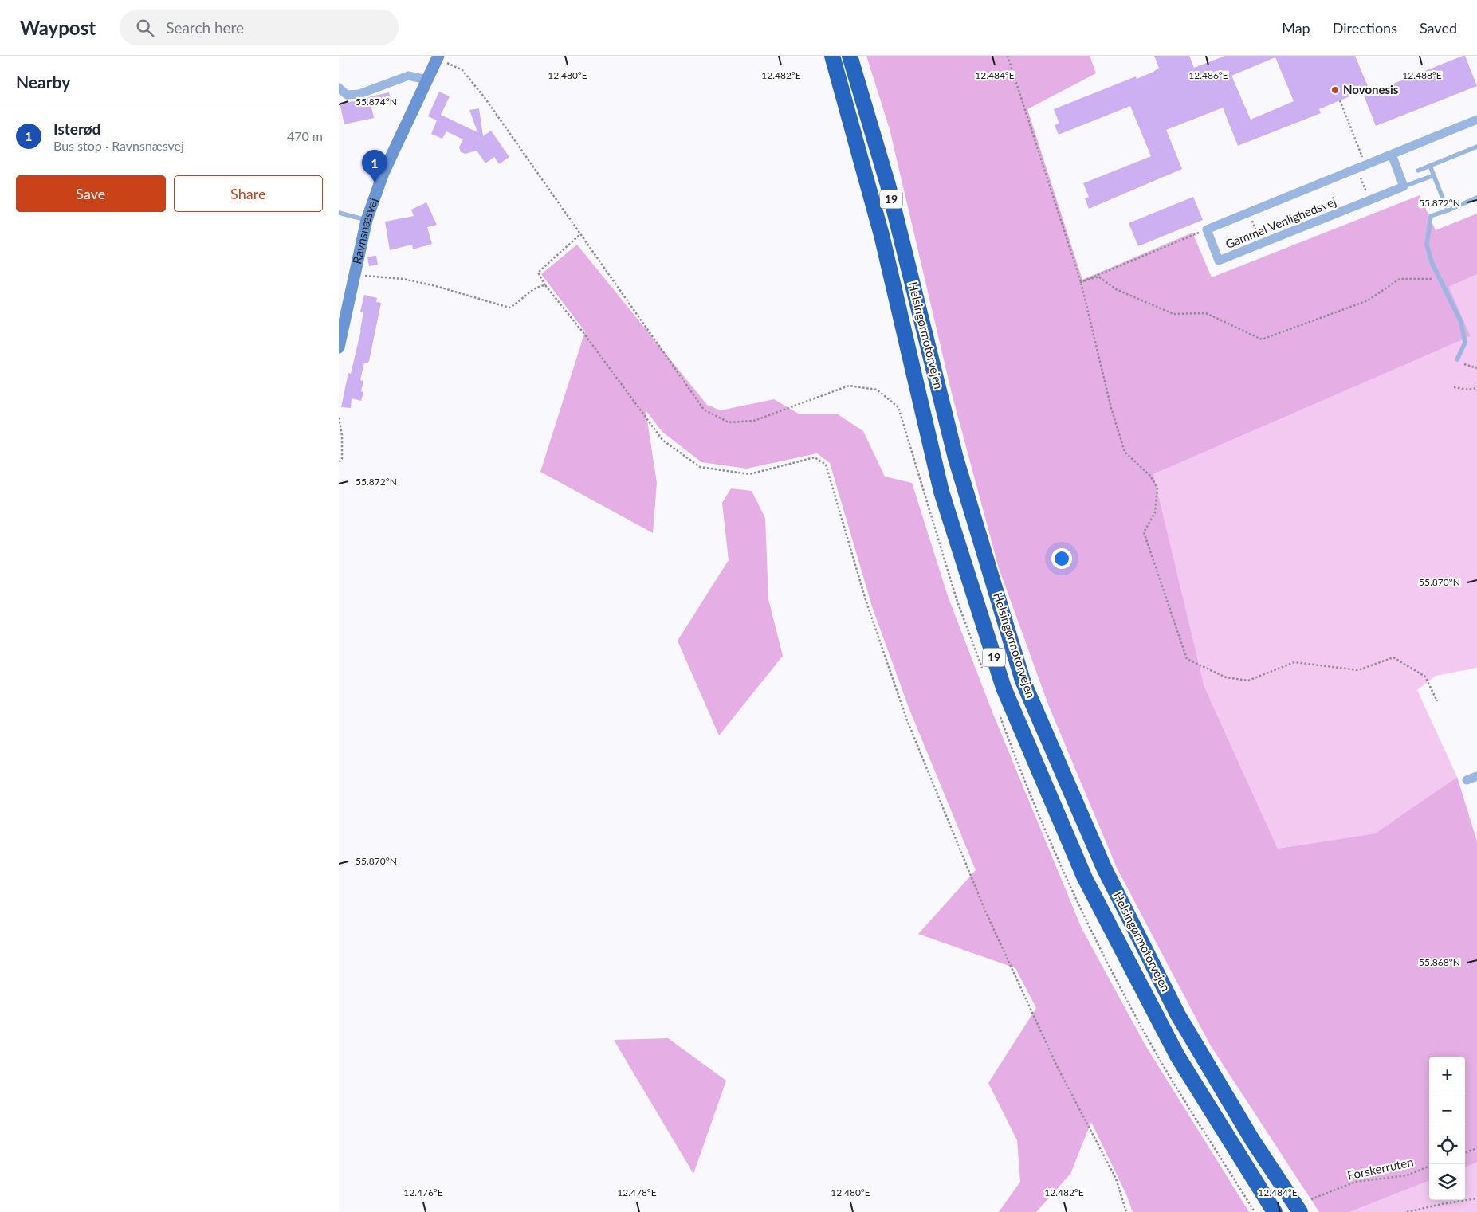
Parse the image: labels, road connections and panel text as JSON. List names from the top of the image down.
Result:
{
  "streets": {
    "highway": ["19", "Helsingørmotorvejen"],
    "main road": ["Ravnsnæsvej"],
    "street": ["Gammel Venlighedsvej"],
    "path": ["Forskerruten"]
  },
  "places": ["Novonesis"],
  "page": {
    "header": "Waypost",
    "search": "Search here",
    "nav": ["Map", "Directions", "Saved"],
    "heading": "Nearby",
    "list": [
      {
        "mark": "1",
        "name": "Isterød",
        "note": "Bus stop · Ravnsnæsvej",
        "value": "470 m"
      }
    ],
    "pins": "1",
    "buttons": ["Save", "Share"],
    "map_buttons": ["+", "−"]
  },
  "coordinates": [
    "12.486°E",
    "12.480°E",
    "12.482°E",
    "12.484°E",
    "12.488°E",
    "55.874°N",
    "55.872°N",
    "55.870°N",
    "55.868°N",
    "12.476°E",
    "12.478°E"
  ]
}
